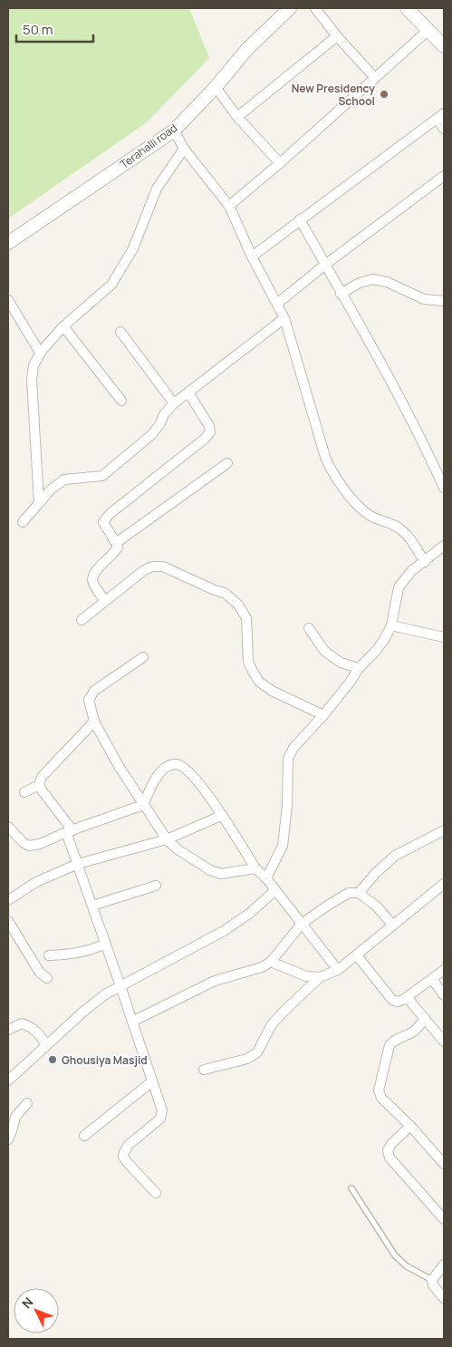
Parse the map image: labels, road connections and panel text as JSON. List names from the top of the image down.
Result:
{
  "streets": {
    "street": ["Terahalli road"]
  },
  "places": ["New Presidency School", "Ghousiya Masjid"],
  "scale_bar": "50 m",
  "north": "top left"
}
